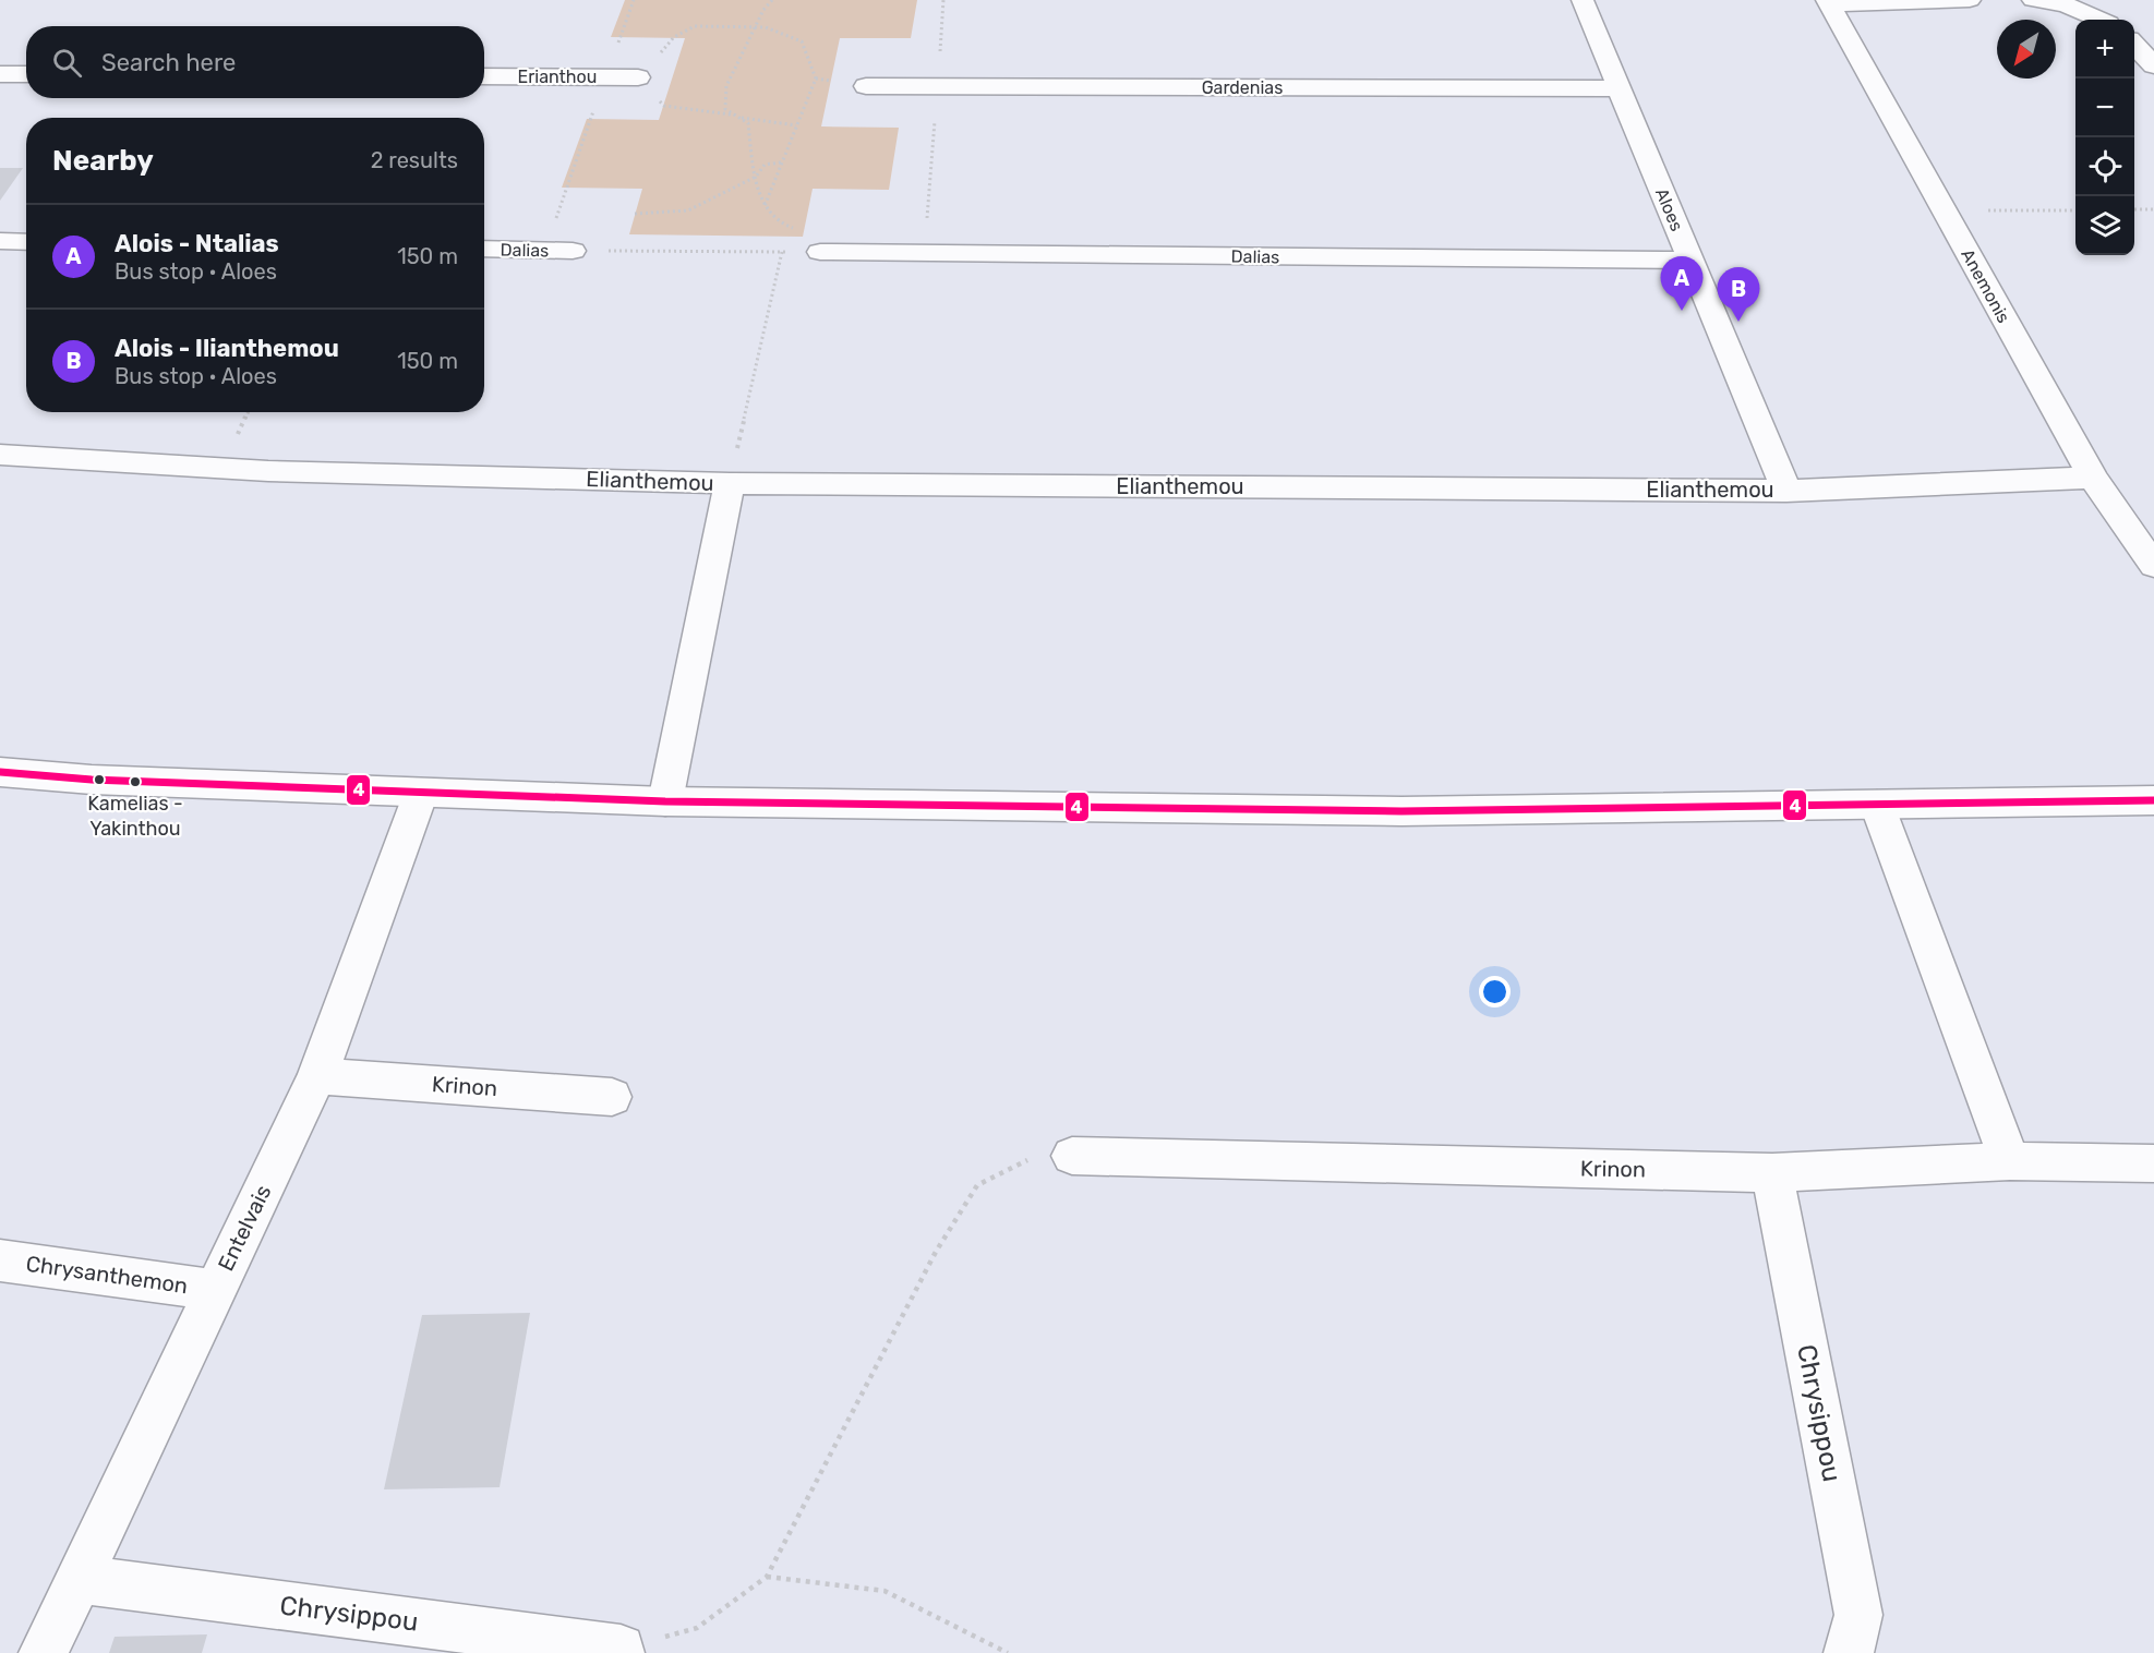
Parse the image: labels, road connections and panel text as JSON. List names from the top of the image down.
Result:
{
  "streets": {
    "street": [
      "Erianthou",
      "Gardenias",
      "Aloes",
      "Dalias",
      "Anemonis",
      "Elianthemou",
      "Krinon",
      "Entelvais",
      "Chrysanthemon",
      "Chrysippou"
    ]
  },
  "crossings": [
    ["Gardenias", "Aloes"],
    ["Aloes", "Dalias"],
    ["Aloes", "Elianthemou"],
    ["Anemonis", "Elianthemou"],
    ["Krinon", "Entelvais"],
    ["Krinon", "Chrysippou"],
    ["Entelvais", "Chrysanthemon"],
    ["Entelvais", "Chrysippou"]
  ],
  "places": ["Kamelias - Yakinthou"],
  "lines": ["transit line 4"],
  "north": "bottom left",
  "page": {
    "map_buttons": ["+", "−"],
    "search": "Search here",
    "heading": ["Nearby", "2 results"],
    "list": [
      {
        "mark": "A",
        "name": "Alois - Ntalias",
        "note": "Bus stop · Aloes",
        "value": "150 m"
      },
      {
        "mark": "B",
        "name": "Alois - Ilianthemou",
        "note": "Bus stop · Aloes",
        "value": "150 m"
      }
    ],
    "pins": ["A", "B"]
  }
}
